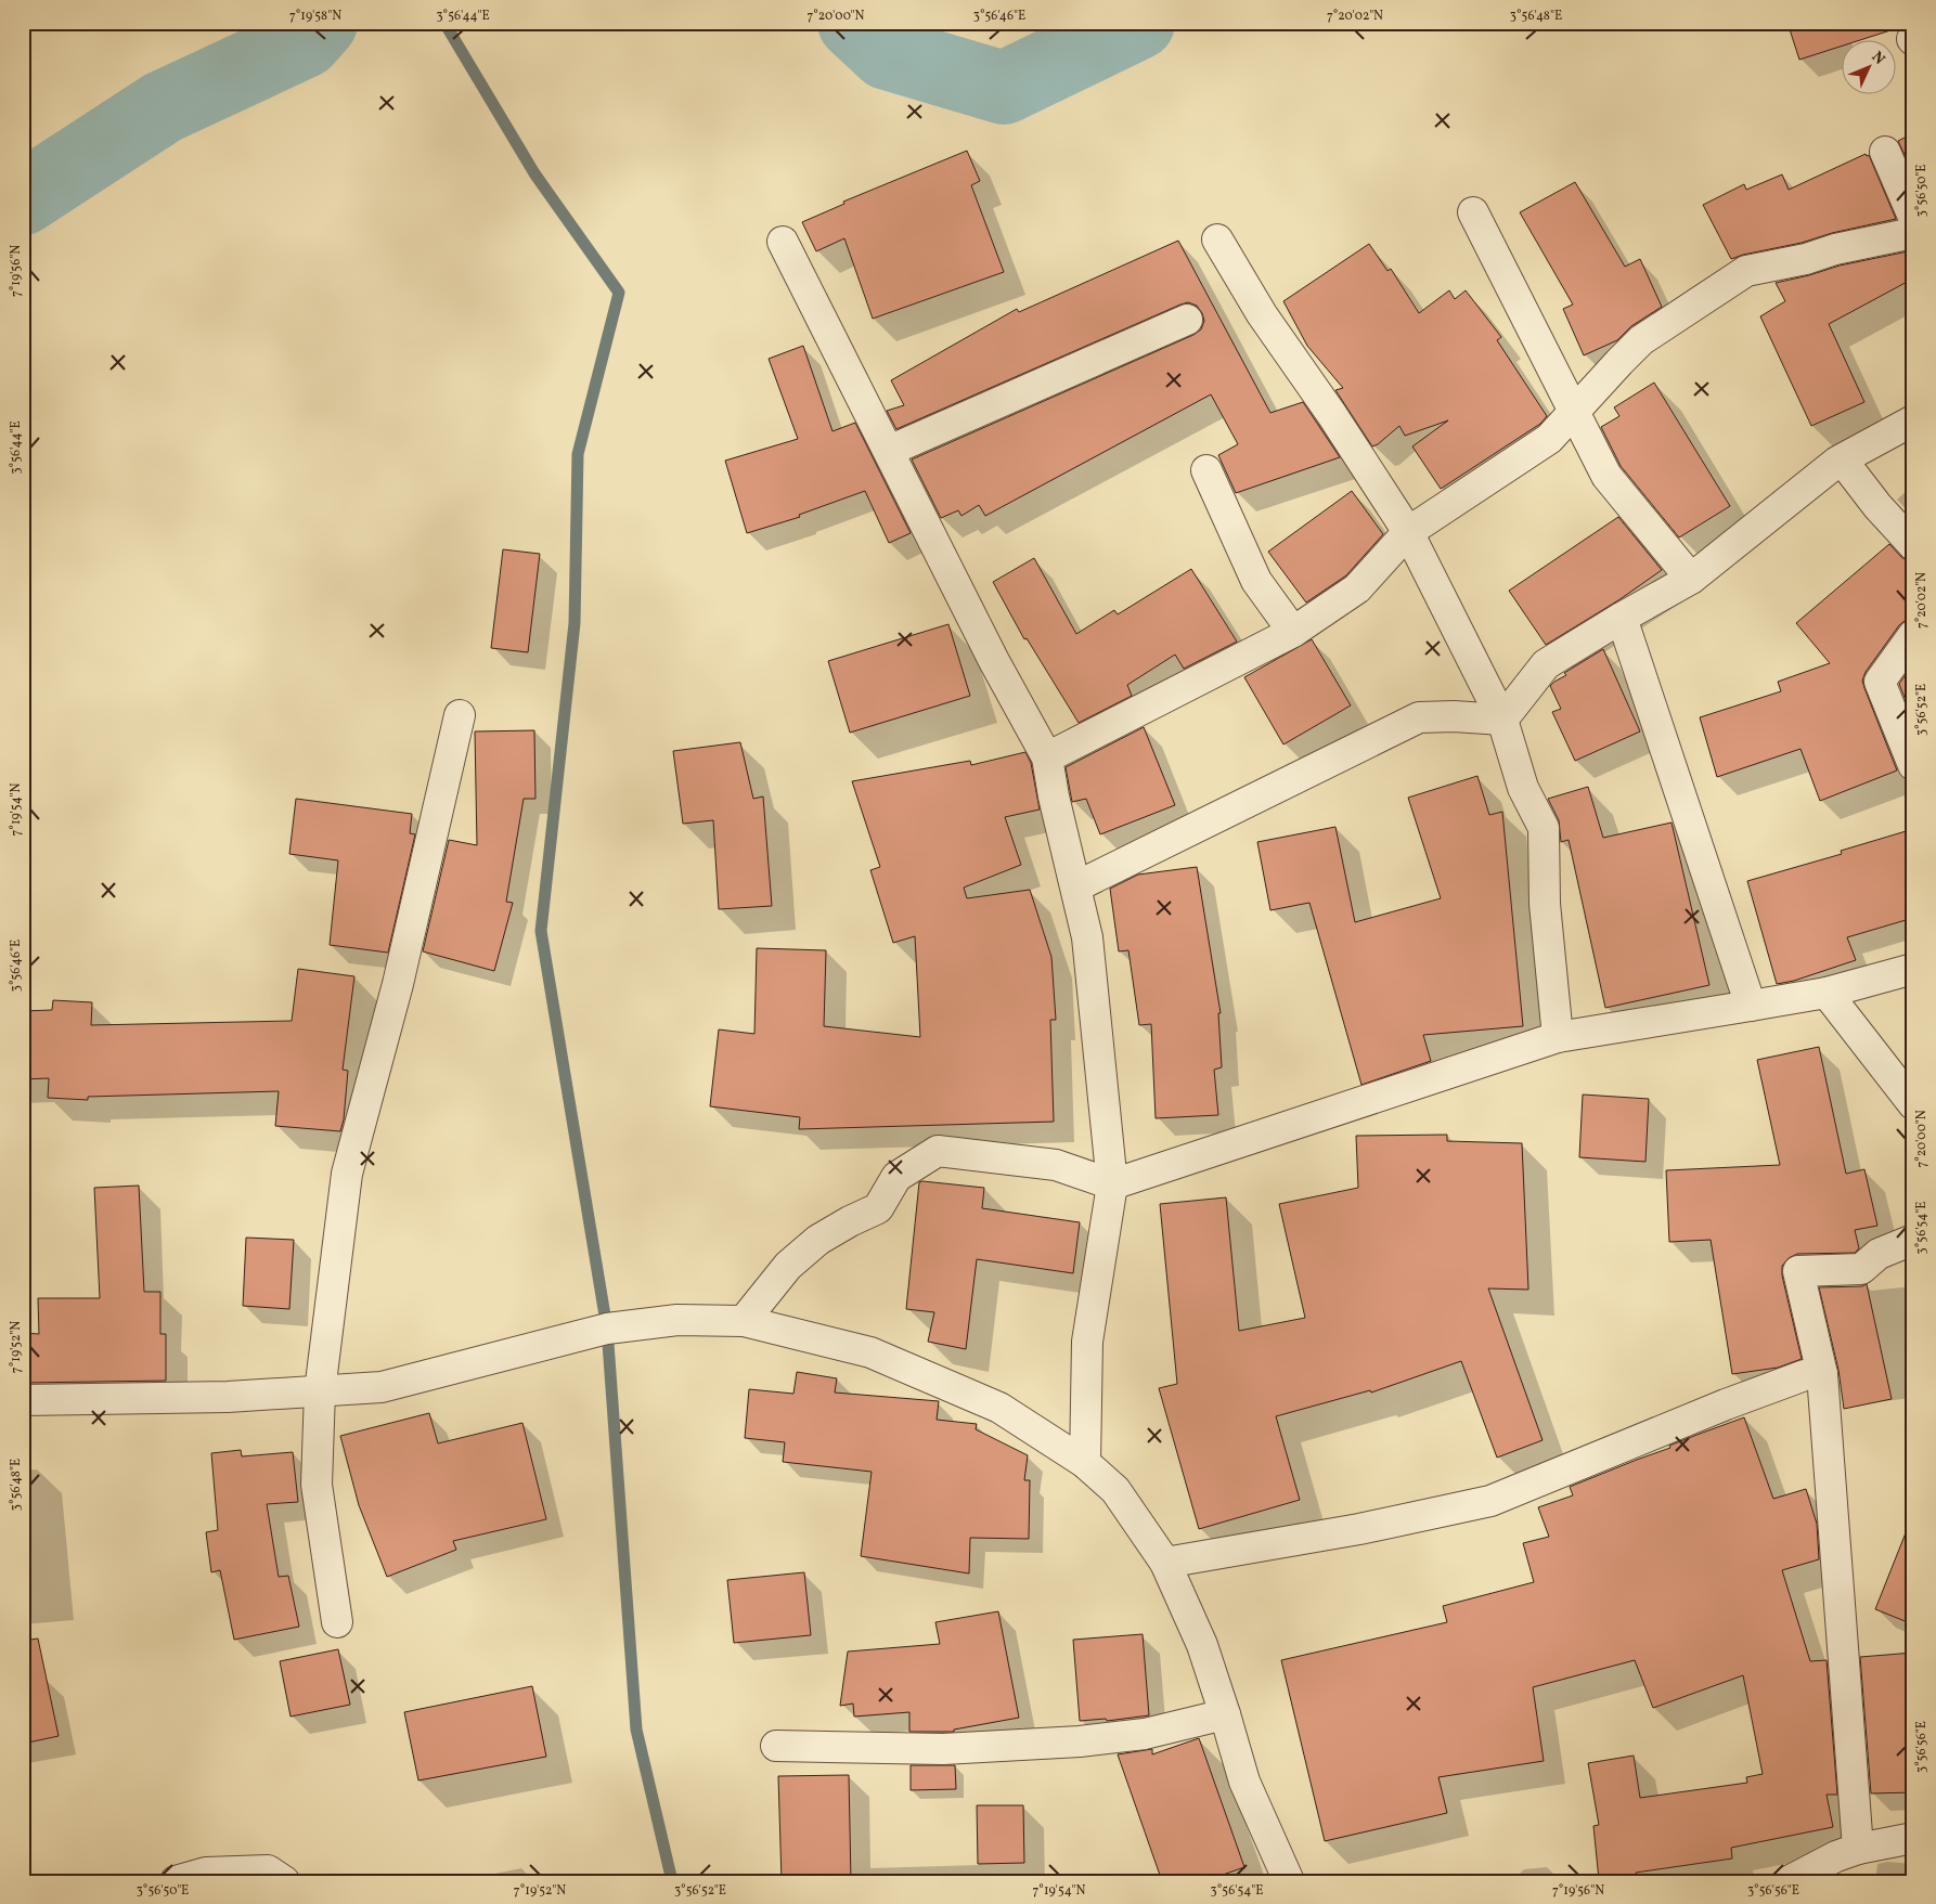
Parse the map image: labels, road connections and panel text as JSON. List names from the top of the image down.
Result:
{
  "north": "top right",
  "coordinates": [
    "7°19'58\"N",
    "3°56'44\"E",
    "7°20'00\"N",
    "3°56'46\"E",
    "7°20'02\"N",
    "3°56'48\"E",
    "3°56'50\"E",
    "7°19'56\"N",
    "3°56'52\"E",
    "7°19'54\"N",
    "3°56'54\"E",
    "7°19'52\"N",
    "3°56'56\"E"
  ]
}
